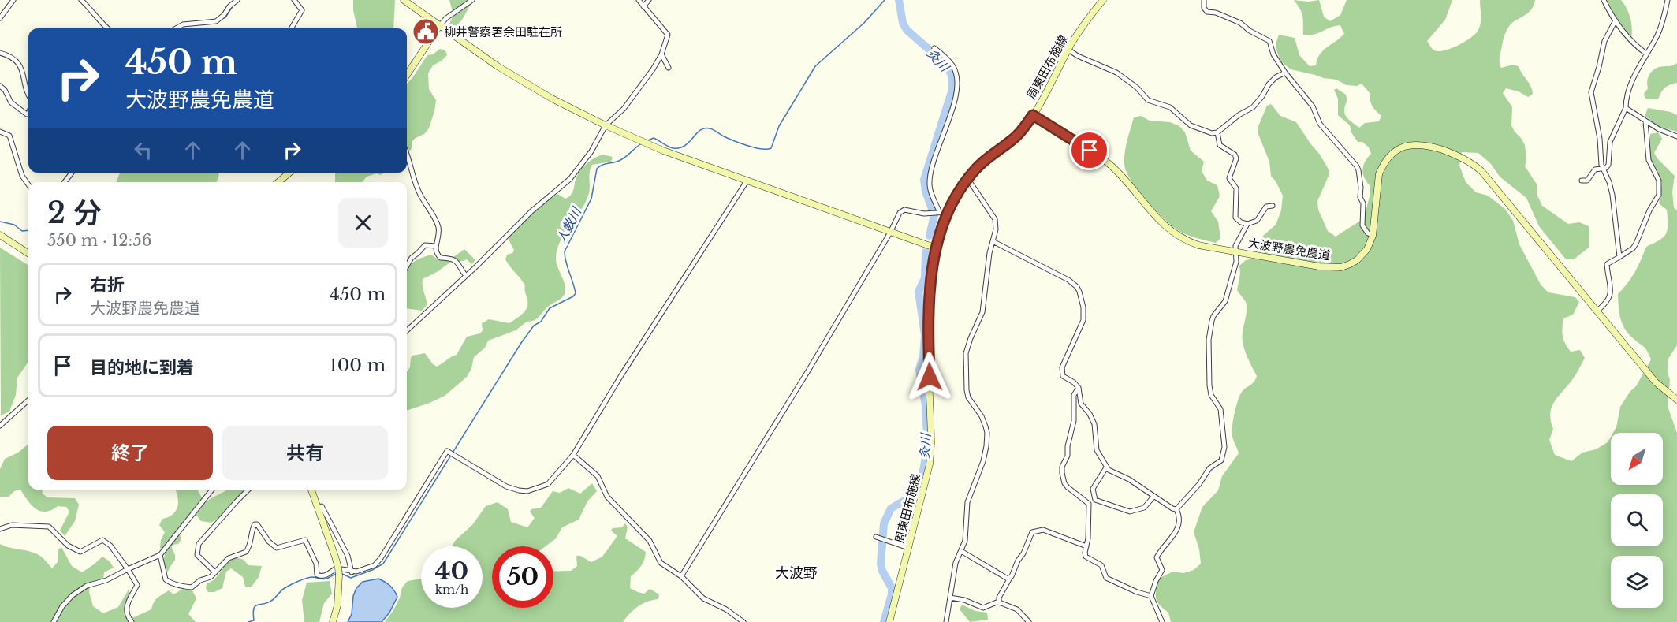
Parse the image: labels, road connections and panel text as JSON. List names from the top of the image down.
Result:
{
  "streets": {
    "street": ["周東田布施線", "大波野農免農道"]
  },
  "crossings": [
    ["周東田布施線", "大波野農免農道"]
  ],
  "districts": ["大波野"],
  "water": ["灸川", "人数川"],
  "places": {
    "public building": ["柳井警察署余田駐在所"]
  },
  "north": "bottom left",
  "page": {
    "turn": ["450 m", "大波野農免農道"],
    "heading": ["2 分", "550 m · 12:56"],
    "list": [
      {
        "name": "右折",
        "note": "大波野農免農道",
        "value": "450 m"
      },
      {
        "name": "目的地に到着",
        "value": "100 m"
      }
    ],
    "buttons": ["終了", "共有"],
    "speed": "40 km/h",
    "limit": "50"
  }
}
